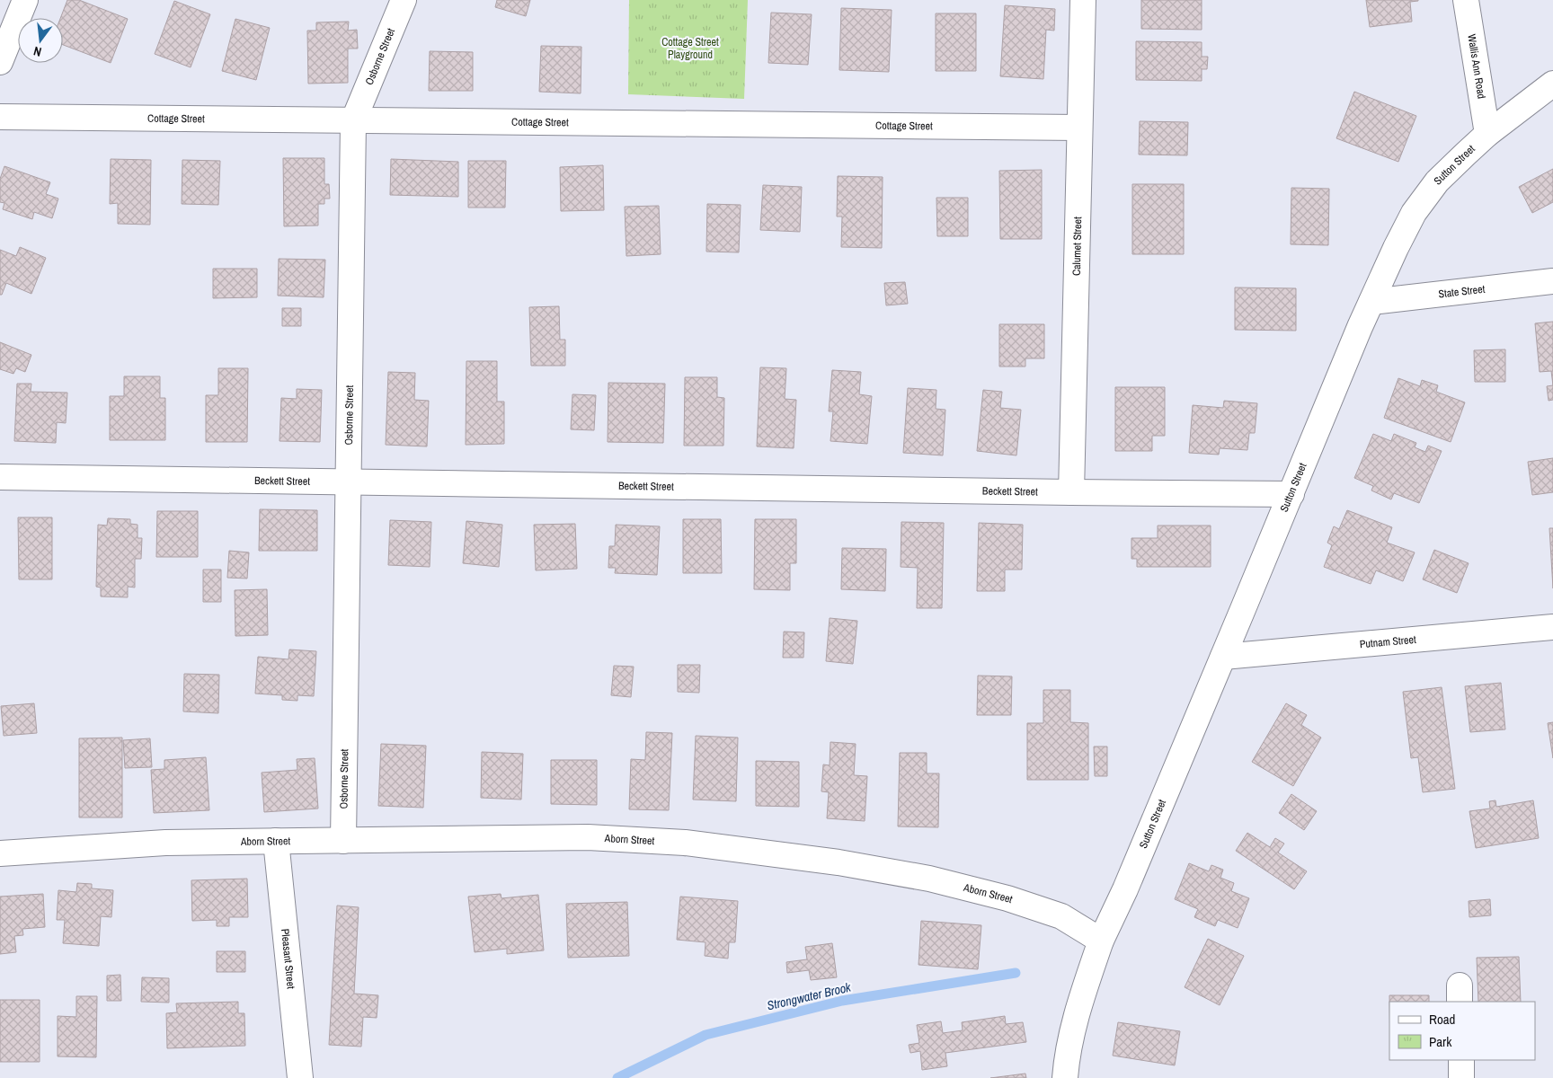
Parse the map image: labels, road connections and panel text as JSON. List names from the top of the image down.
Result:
{
  "streets": {
    "street": [
      "Osborne Street",
      "Wallis Ann Road",
      "Cottage Street",
      "Sutton Street",
      "Calumet Street",
      "State Street",
      "Beckett Street",
      "Putnam Street",
      "Aborn Street",
      "Pleasant Street"
    ]
  },
  "crossings": [
    ["Osborne Street", "Cottage Street"],
    ["Osborne Street", "Beckett Street"],
    ["Osborne Street", "Aborn Street"],
    ["Wallis Ann Road", "Sutton Street"],
    ["Cottage Street", "Calumet Street"],
    ["Sutton Street", "State Street"],
    ["Sutton Street", "Beckett Street"],
    ["Sutton Street", "Putnam Street"],
    ["Sutton Street", "Aborn Street"],
    ["Calumet Street", "Beckett Street"],
    ["Aborn Street", "Pleasant Street"]
  ],
  "water": ["Strongwater Brook"],
  "parks": ["Cottage Street Playground"],
  "legend": ["Road", "Park"],
  "north": "bottom"
}
